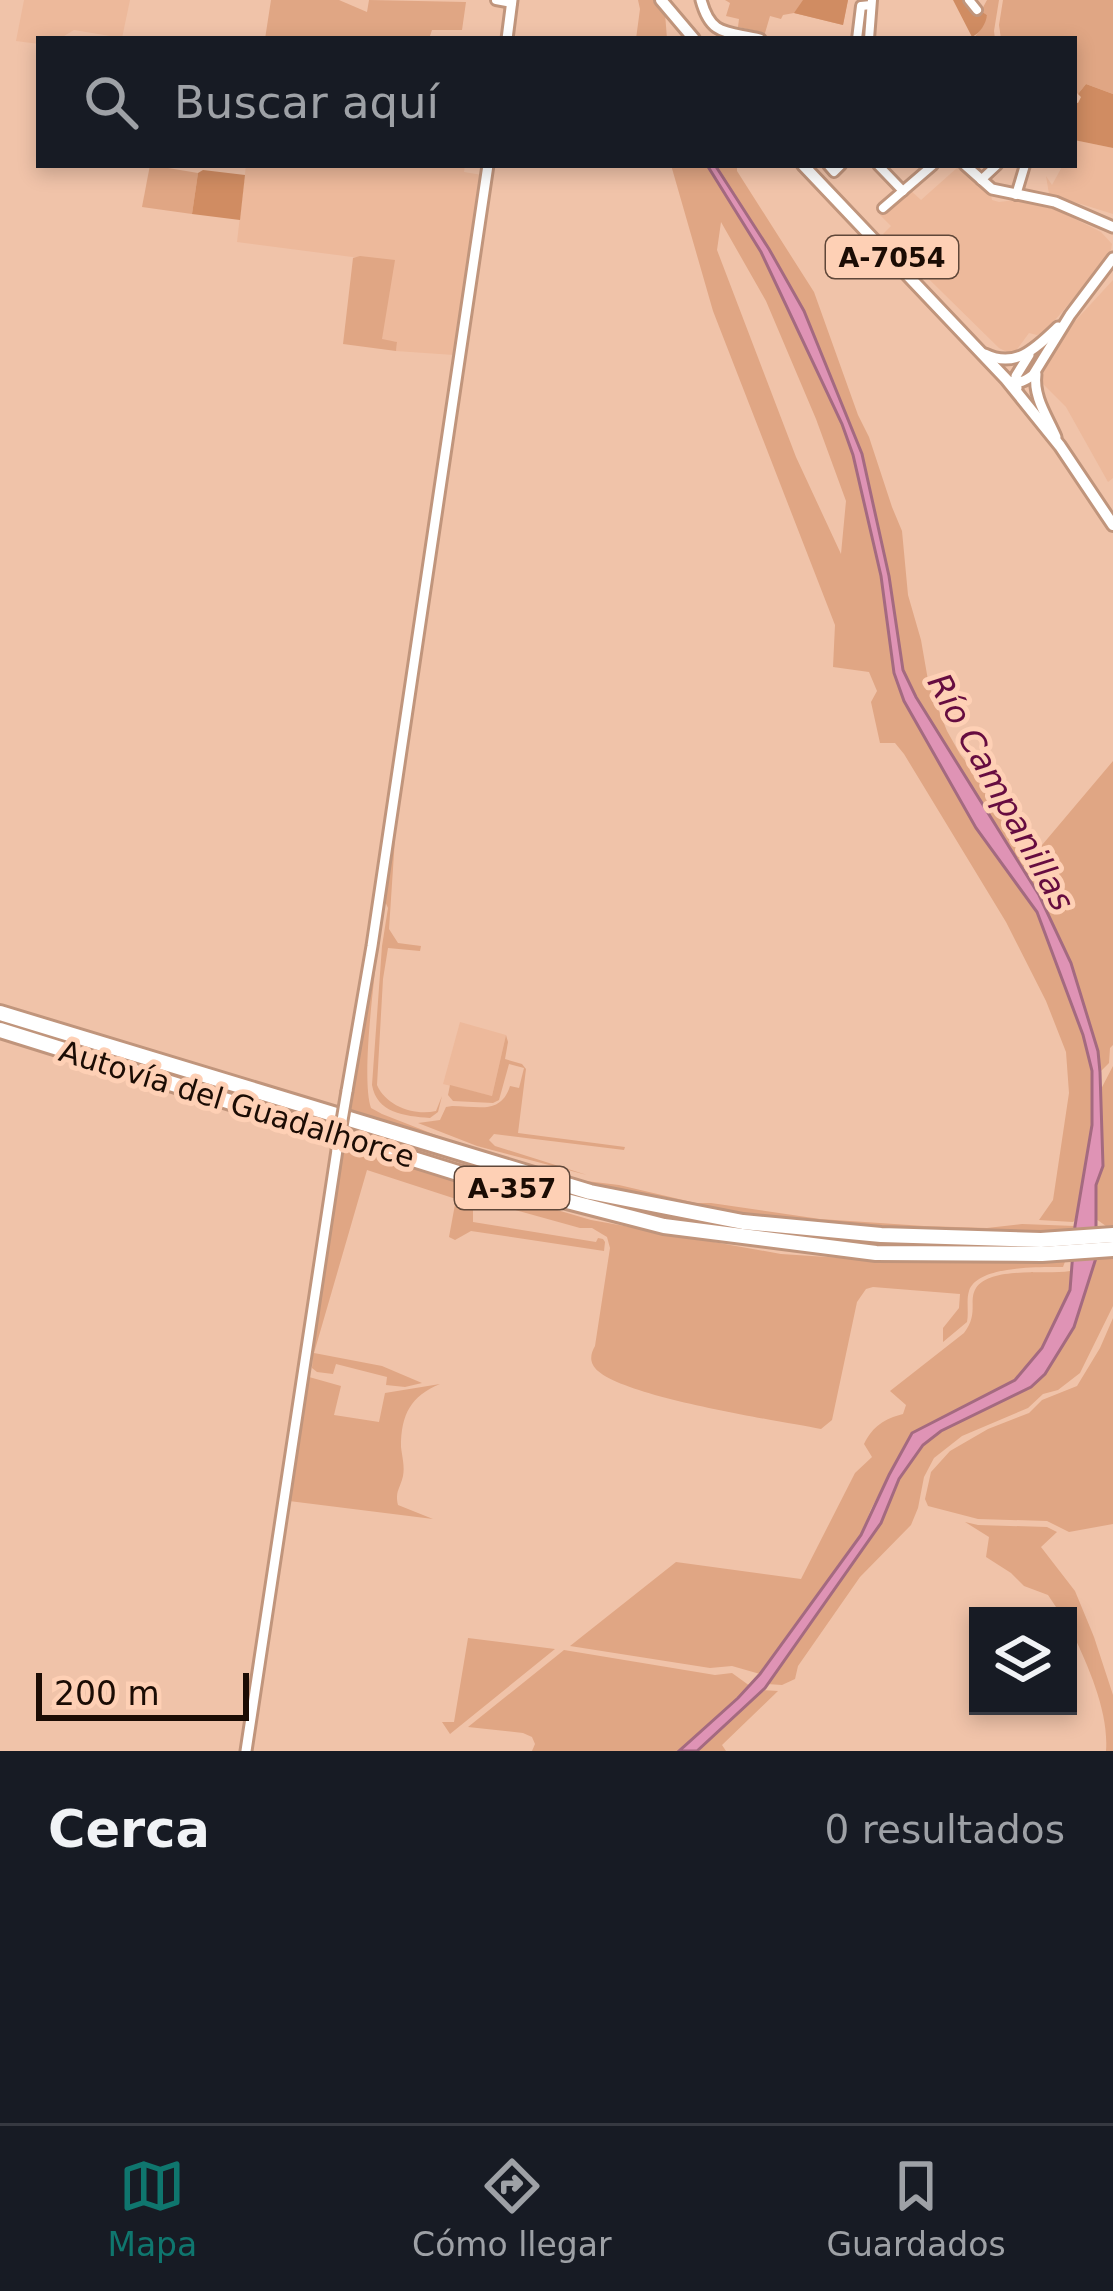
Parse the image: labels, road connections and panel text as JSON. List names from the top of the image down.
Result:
{
  "streets": {
    "highway": ["Autovía del Guadalhorce", "A-357"],
    "main road": ["A-7054"]
  },
  "water": ["Río Campanillas"],
  "scale_bar": "200 m",
  "page": {
    "search": "Buscar aquí",
    "scale": "200 m",
    "heading": ["Cerca", "0 resultados"],
    "nav": ["Mapa", "Cómo llegar", "Guardados"]
  }
}
